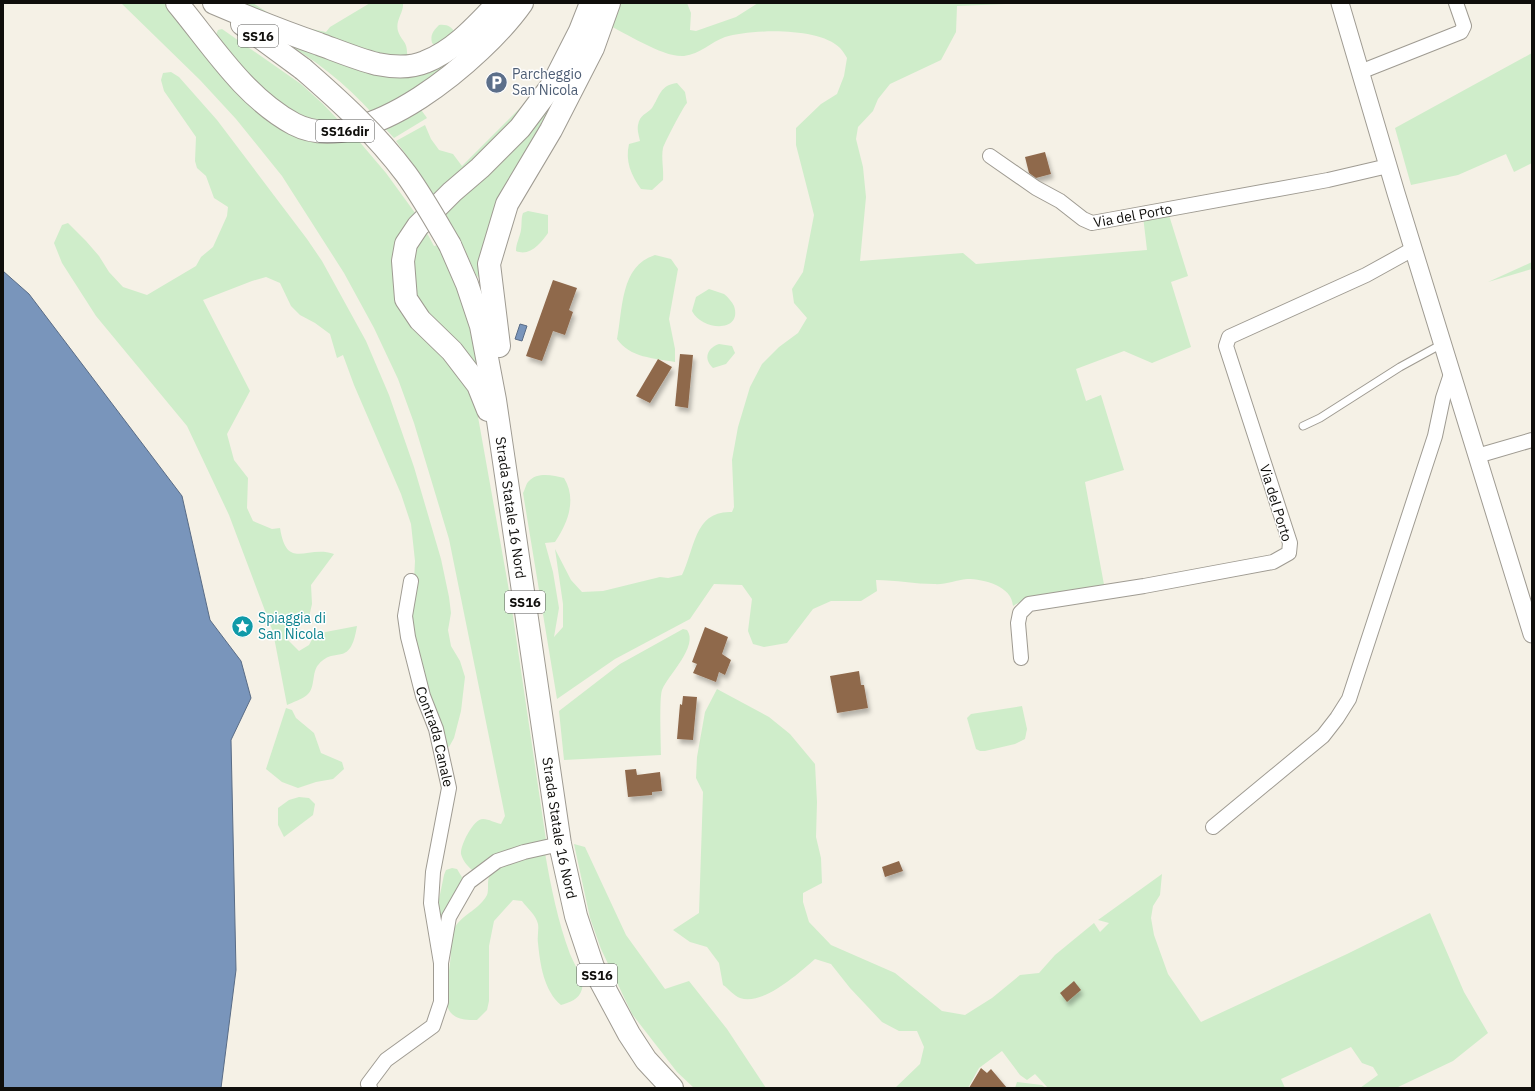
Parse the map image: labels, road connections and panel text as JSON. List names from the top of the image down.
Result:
{
  "streets": {
    "main road": ["SS16", "SS16dir", "Strada Statale 16 Nord"],
    "street": ["Via del Porto", "Contrada Canale"]
  },
  "crossings": [
    ["Strada Statale 16 Nord", "Contrada Canale"]
  ],
  "places": {
    "parking": ["Parcheggio San Nicola"],
    "place": ["Spiaggia di San Nicola"]
  }
}
